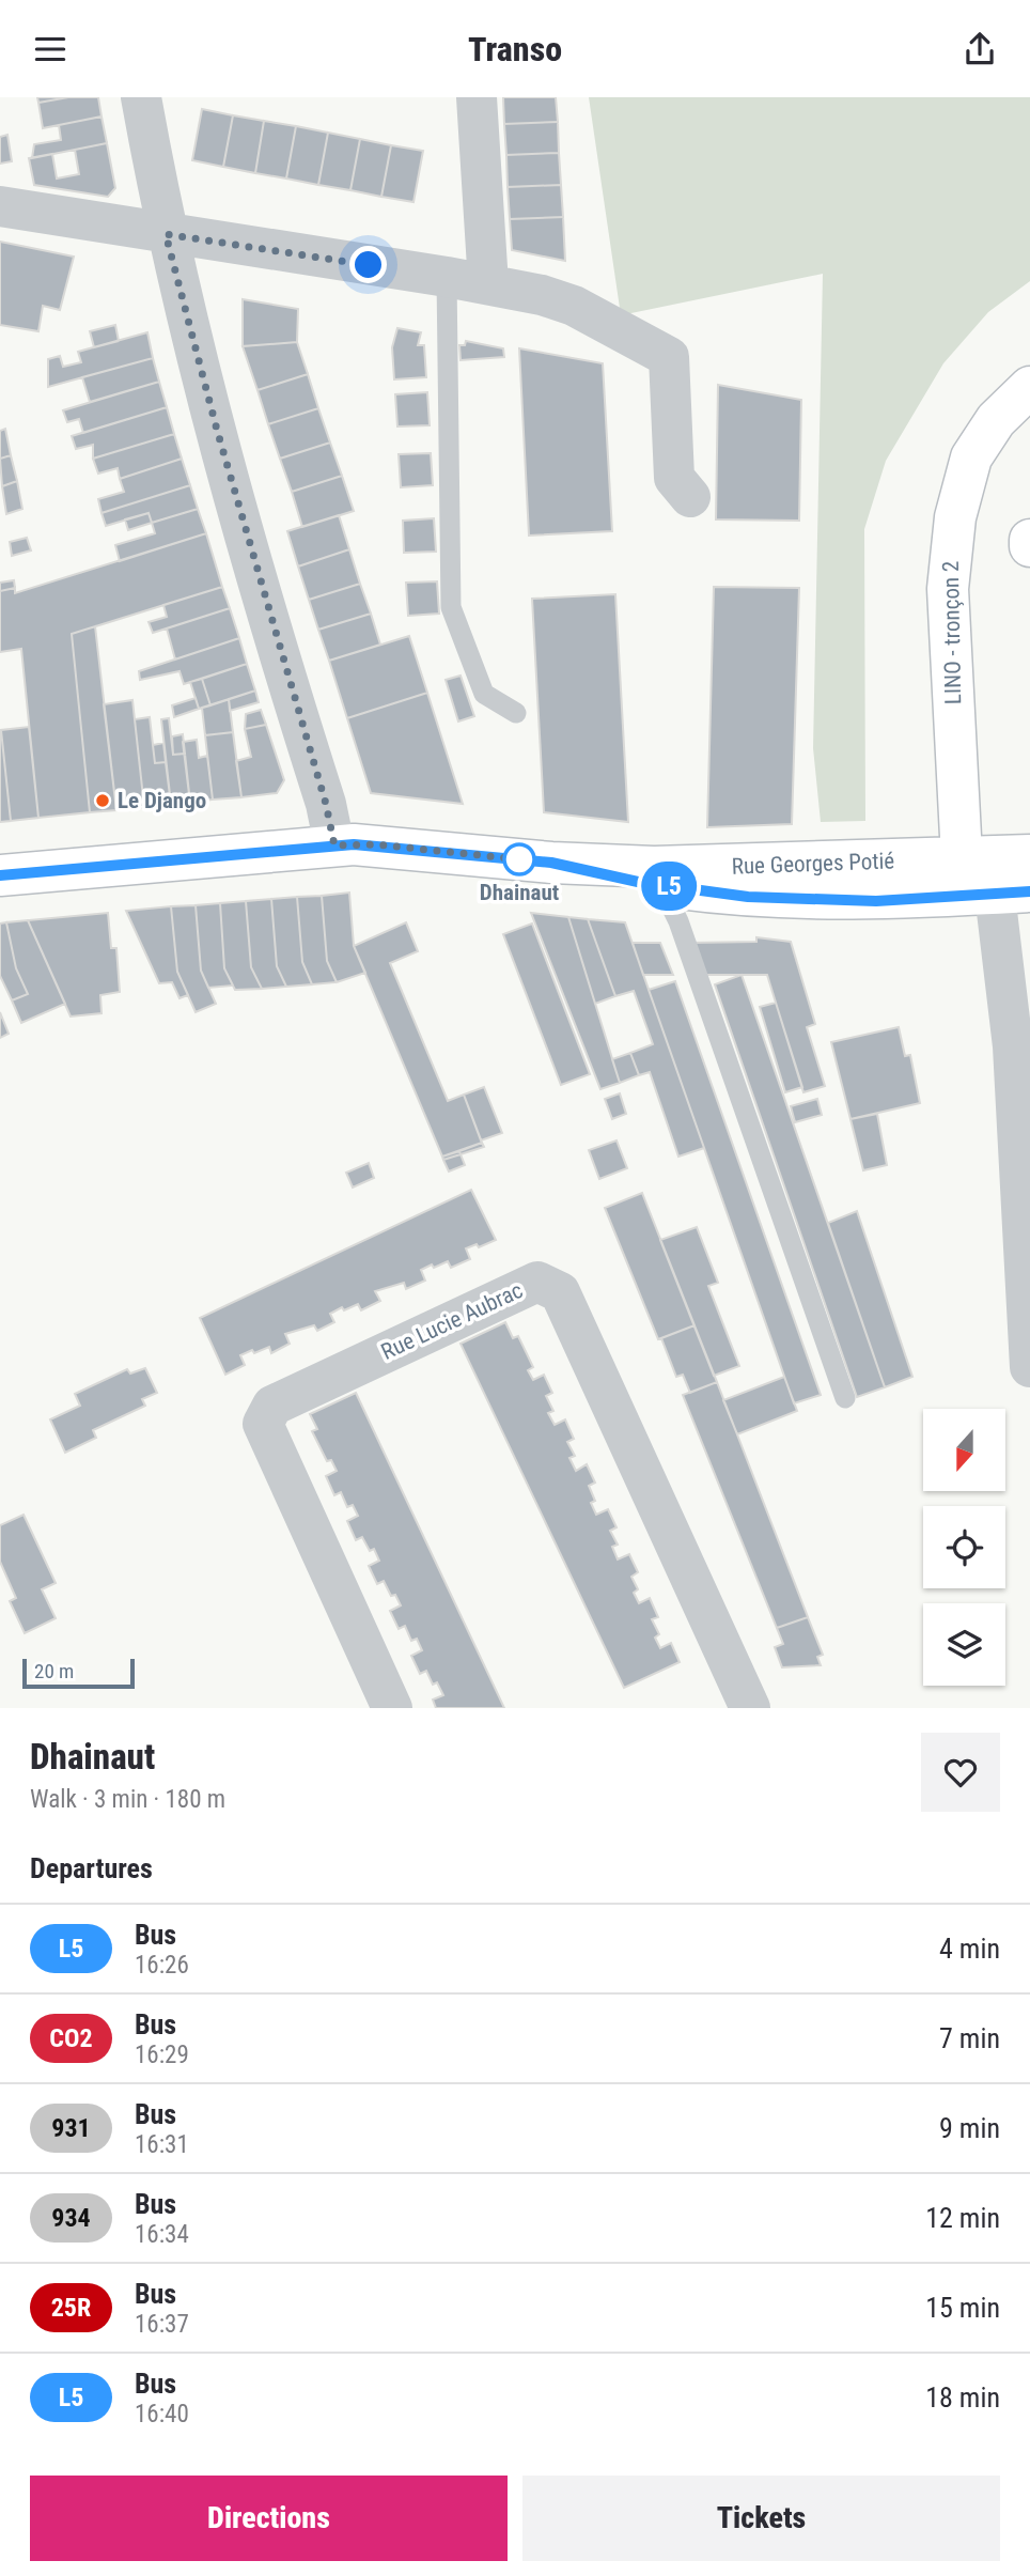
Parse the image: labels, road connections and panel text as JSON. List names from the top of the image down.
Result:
{
  "streets": {
    "main road": ["LINO - tronçon 2", "Rue Georges Potié"],
    "street": ["Rue Lucie Aubrac"]
  },
  "crossings": [
    ["LINO - tronçon 2", "Rue Georges Potié"]
  ],
  "places": ["Le Django", "Dhainaut"],
  "lines": ["bus line L5"],
  "scale_bar": "20 m",
  "north": "bottom",
  "page": {
    "header": "Transo",
    "on_map": "L5",
    "scale": "20 m",
    "heading": [
      ["Dhainaut", "Walk · 3 min · 180 m"],
      "Departures"
    ],
    "list": [
      {
        "mark": "L5",
        "name": "Bus",
        "note": "16:26",
        "value": "4 min"
      },
      {
        "mark": "CO2",
        "name": "Bus",
        "note": "16:29",
        "value": "7 min"
      },
      {
        "mark": "931",
        "name": "Bus",
        "note": "16:31",
        "value": "9 min"
      },
      {
        "mark": "934",
        "name": "Bus",
        "note": "16:34",
        "value": "12 min"
      },
      {
        "mark": "25R",
        "name": "Bus",
        "note": "16:37",
        "value": "15 min"
      },
      {
        "mark": "L5",
        "name": "Bus",
        "note": "16:40",
        "value": "18 min"
      }
    ],
    "buttons": ["Directions", "Tickets"]
  }
}
